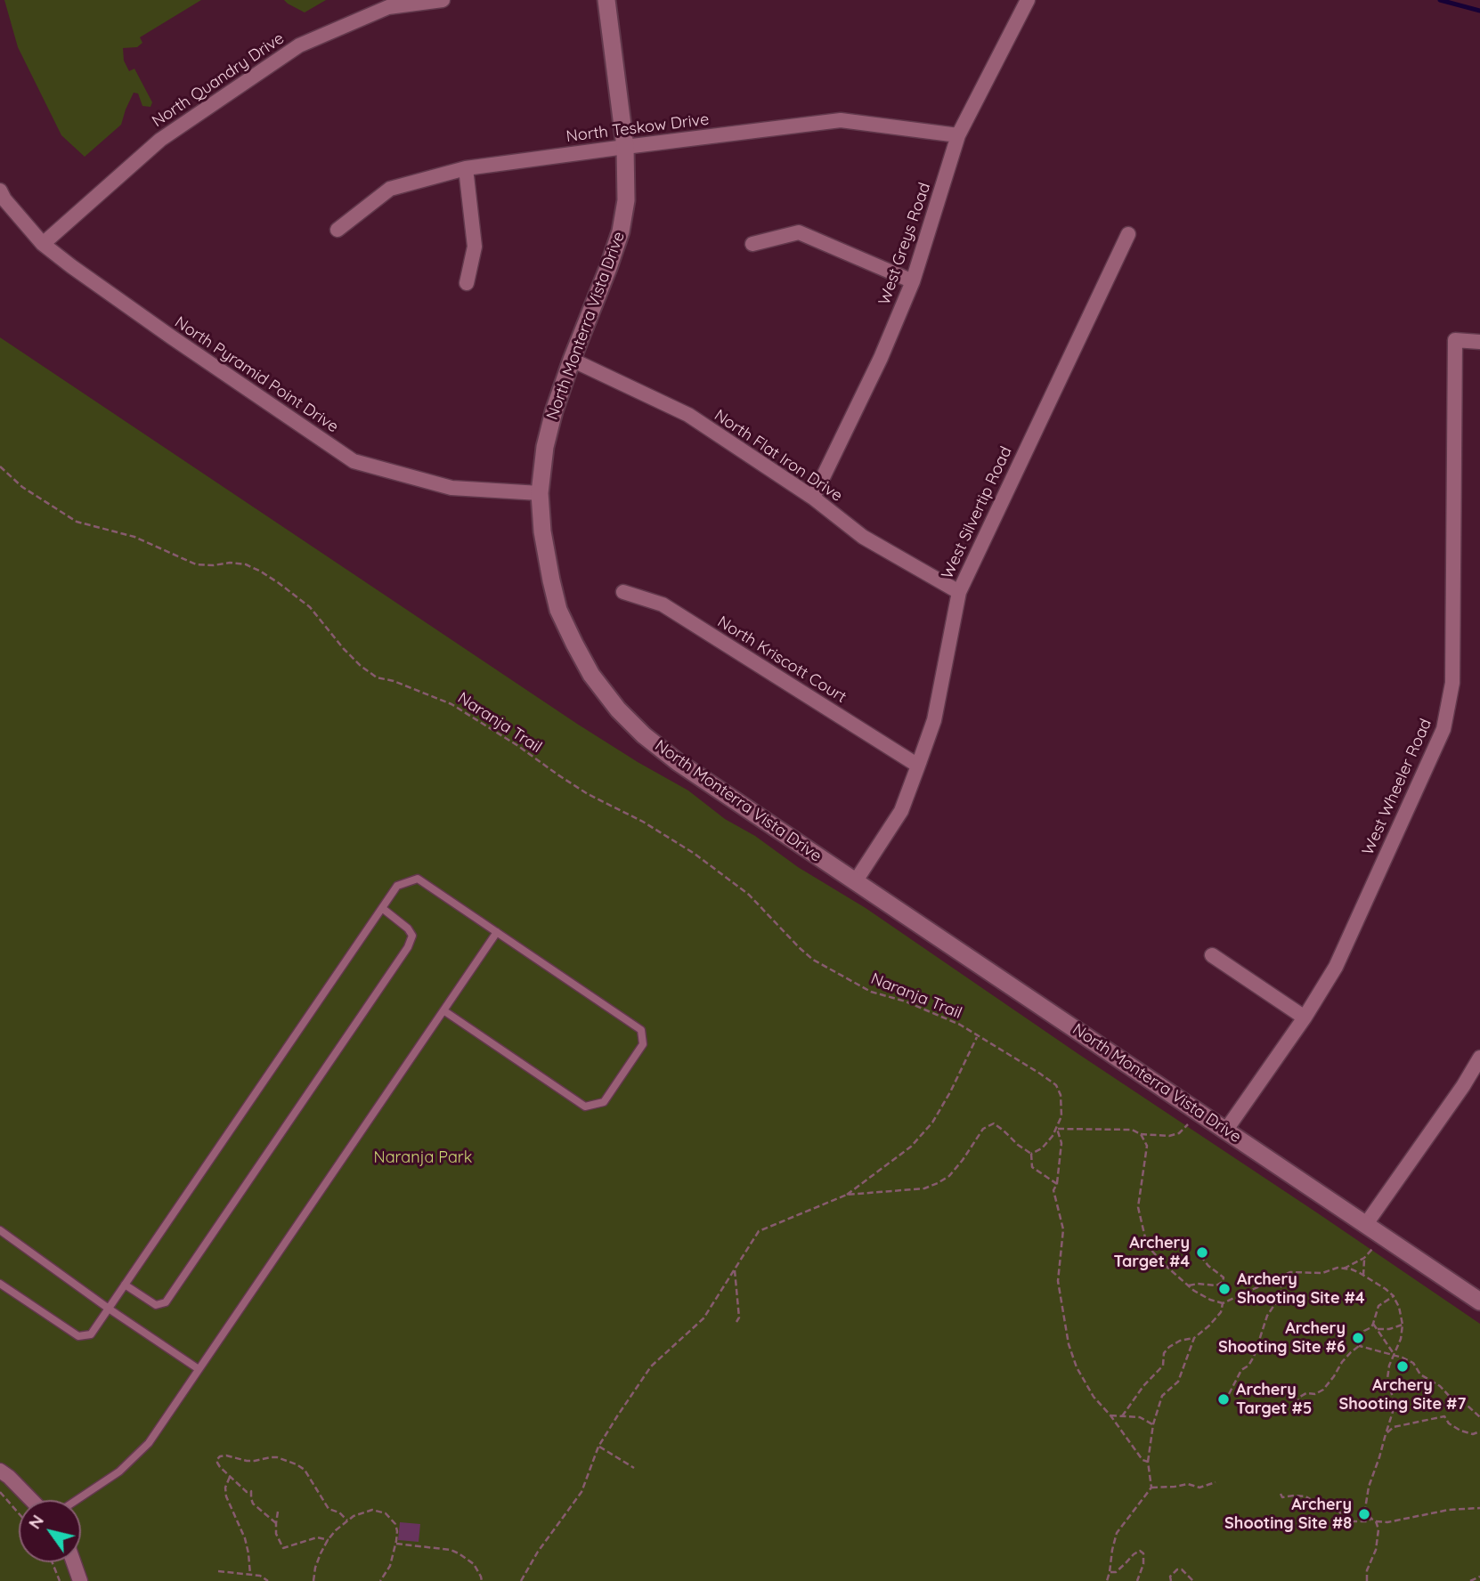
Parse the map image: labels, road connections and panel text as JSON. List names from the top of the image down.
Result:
{
  "streets": {
    "street": [
      "North Quandry Drive",
      "North Teskow Drive",
      "West Greys Road",
      "North Monterra Vista Drive",
      "North Pyramid Point Drive",
      "North Flat Iron Drive",
      "West Silvertip Road",
      "North Kriscott Court",
      "West Wheeler Road"
    ],
    "path": ["Naranja Trail"]
  },
  "crossings": [
    ["North Quandry Drive", "North Pyramid Point Drive"],
    ["North Teskow Drive", "West Greys Road"],
    ["North Teskow Drive", "North Monterra Vista Drive"],
    ["West Greys Road", "North Flat Iron Drive"],
    ["North Monterra Vista Drive", "North Pyramid Point Drive"],
    ["North Monterra Vista Drive", "North Flat Iron Drive"],
    ["North Monterra Vista Drive", "West Silvertip Road"],
    ["North Monterra Vista Drive", "West Wheeler Road"],
    ["North Flat Iron Drive", "West Silvertip Road"],
    ["West Silvertip Road", "North Kriscott Court"]
  ],
  "parks": ["Naranja Park"],
  "places": [
    "Archery Target #4",
    "Archery Shooting Site #4",
    "Archery Shooting Site #6",
    "Archery Shooting Site #7",
    "Archery Target #5",
    "Archery Shooting Site #8"
  ],
  "north": "top left"
}
